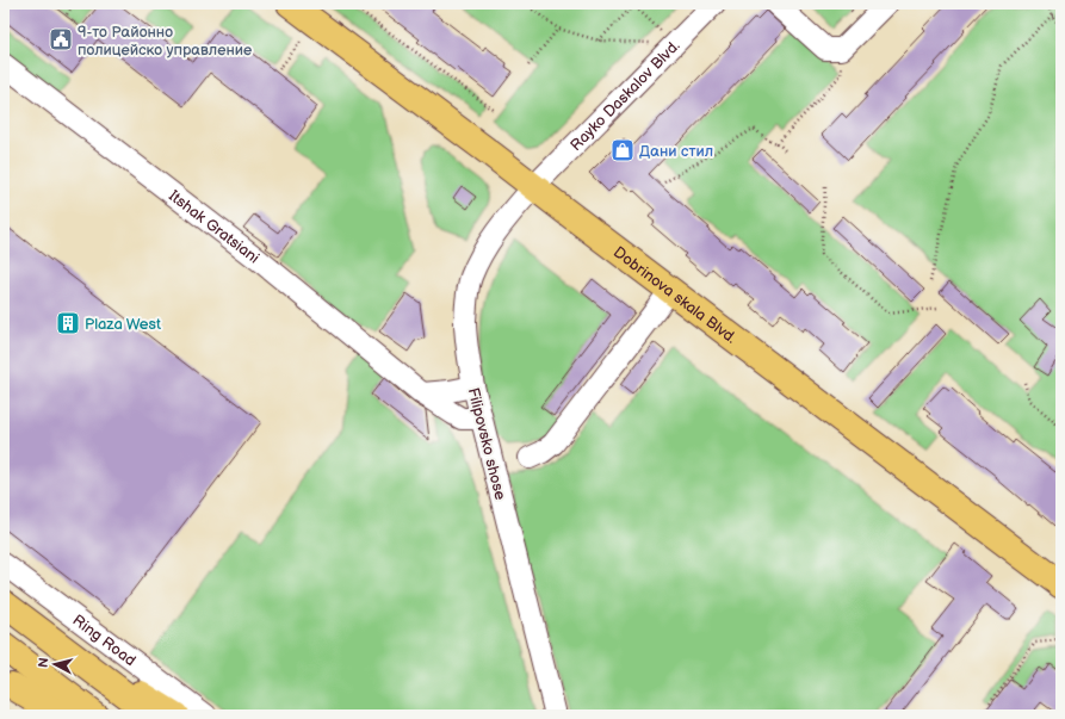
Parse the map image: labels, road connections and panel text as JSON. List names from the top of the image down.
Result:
{
  "streets": {
    "main road": ["Dobrinova skala Blvd.", "Ring Road"],
    "street": ["Rayko Daskalov Blvd.", "Itshak Gratsiani", "Filipovsko shose"]
  },
  "crossings": [
    ["Rayko Daskalov Blvd.", "Dobrinova skala Blvd."],
    ["Rayko Daskalov Blvd.", "Filipovsko shose"],
    ["Itshak Gratsiani", "Filipovsko shose"],
    ["Dobrinova skala Blvd.", "Filipovsko shose"]
  ],
  "places": {
    "public building": ["9-то Районно полицейско управление"],
    "shop": ["Дани стил"],
    "building": ["Plaza West"]
  },
  "north": "left"
}
